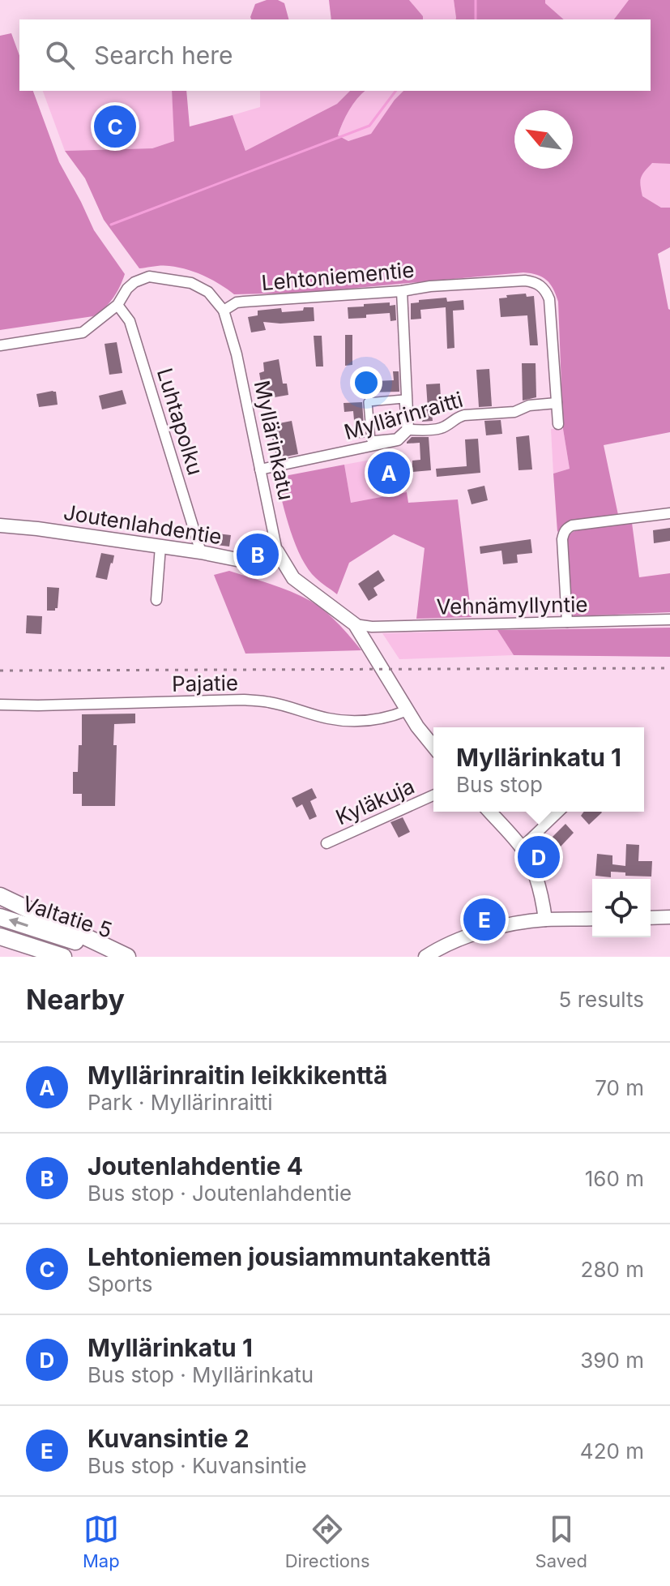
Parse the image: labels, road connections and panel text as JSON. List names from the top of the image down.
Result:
{
  "streets": {
    "highway": ["Valtatie 5"],
    "street": [
      "Lehtoniementie",
      "Myllärinraitti",
      "Luhtapolku",
      "Myllärinkatu",
      "Joutenlahdentie",
      "Vehnämyllyntie",
      "Pajatie",
      "Kyläkuja"
    ]
  },
  "crossings": [
    ["Lehtoniementie", "Myllärinraitti"],
    ["Lehtoniementie", "Myllärinkatu"],
    ["Myllärinraitti", "Myllärinkatu"],
    ["Luhtapolku", "Joutenlahdentie"],
    ["Myllärinkatu", "Joutenlahdentie"],
    ["Myllärinkatu", "Vehnämyllyntie"],
    ["Myllärinkatu", "Pajatie"]
  ],
  "north": "top left",
  "page": {
    "search": "Search here",
    "pins": [
      "C",
      "A",
      "B",
      "D",
      "E"
    ],
    "popup": ["Myllärinkatu 1", "Bus stop"],
    "heading": ["Nearby", "5 results"],
    "list": [
      {
        "mark": "A",
        "name": "Myllärinraitin leikkikenttä",
        "note": "Park · Myllärinraitti",
        "value": "70 m"
      },
      {
        "mark": "B",
        "name": "Joutenlahdentie 4",
        "note": "Bus stop · Joutenlahdentie",
        "value": "160 m"
      },
      {
        "mark": "C",
        "name": "Lehtoniemen jousiammuntakenttä",
        "note": "Sports",
        "value": "280 m"
      },
      {
        "mark": "D",
        "name": "Myllärinkatu 1",
        "note": "Bus stop · Myllärinkatu",
        "value": "390 m"
      },
      {
        "mark": "E",
        "name": "Kuvansintie 2",
        "note": "Bus stop · Kuvansintie",
        "value": "420 m"
      }
    ],
    "nav": ["Map", "Directions", "Saved"]
  }
}
